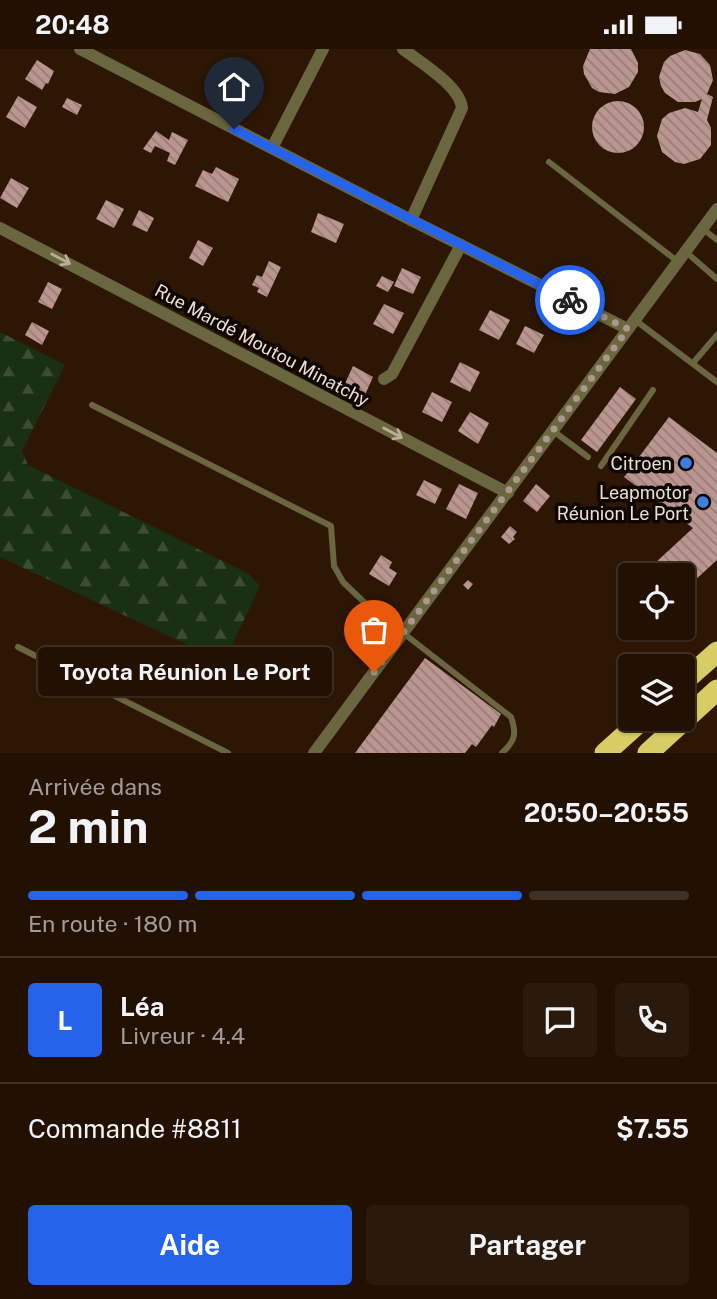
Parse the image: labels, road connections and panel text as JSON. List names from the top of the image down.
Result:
{
  "streets": {
    "street": ["Rue Mardé Moutou Minatchy"]
  },
  "one_way": ["Rue Mardé Moutou Minatchy"],
  "places": ["Citroen", "Leapmotor Réunion Le Port", "Toyota Réunion Le Port"],
  "page": {
    "status": "20:48",
    "bubble": "Toyota Réunion Le Port",
    "heading": ["2 min", "Arrivée dans", "20:50–20:55"],
    "panel": [
      "Léa",
      "Livreur · 4.4",
      "Commande #8811",
      "$7.55"
    ],
    "bar": "En route · 180 m",
    "round": "L",
    "buttons": ["Aide", "Partager"]
  }
}
